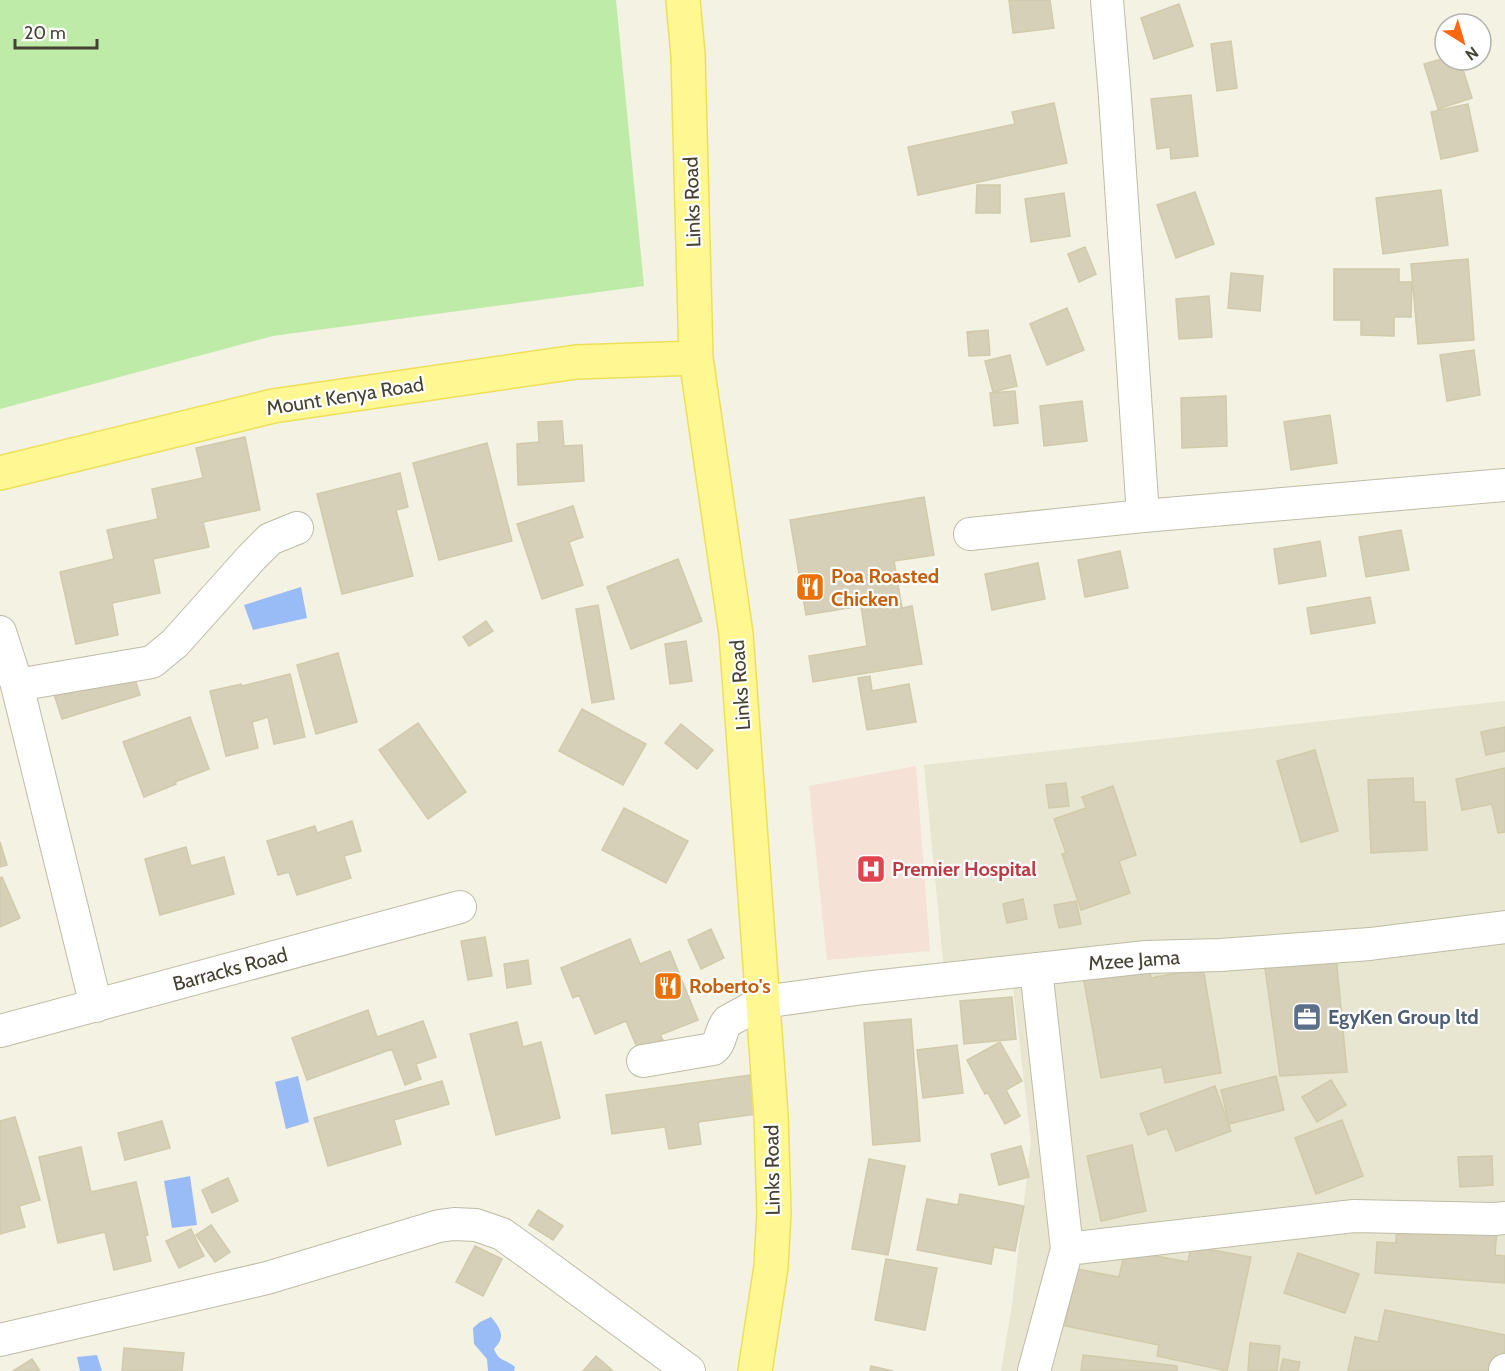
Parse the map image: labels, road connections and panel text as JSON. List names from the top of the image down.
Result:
{
  "streets": {
    "main road": ["Links Road", "Mount Kenya Road"],
    "street": ["Mzee Jama", "Barracks Road"]
  },
  "crossings": [
    ["Links Road", "Mount Kenya Road"],
    ["Links Road", "Mzee Jama"]
  ],
  "places": {
    "restaurant": ["Poa Roasted Chicken", "Roberto's"],
    "hospital": ["Premier Hospital"],
    "office": ["EgyKen Group ltd"]
  },
  "scale_bar": "20 m",
  "north": "bottom right"
}
